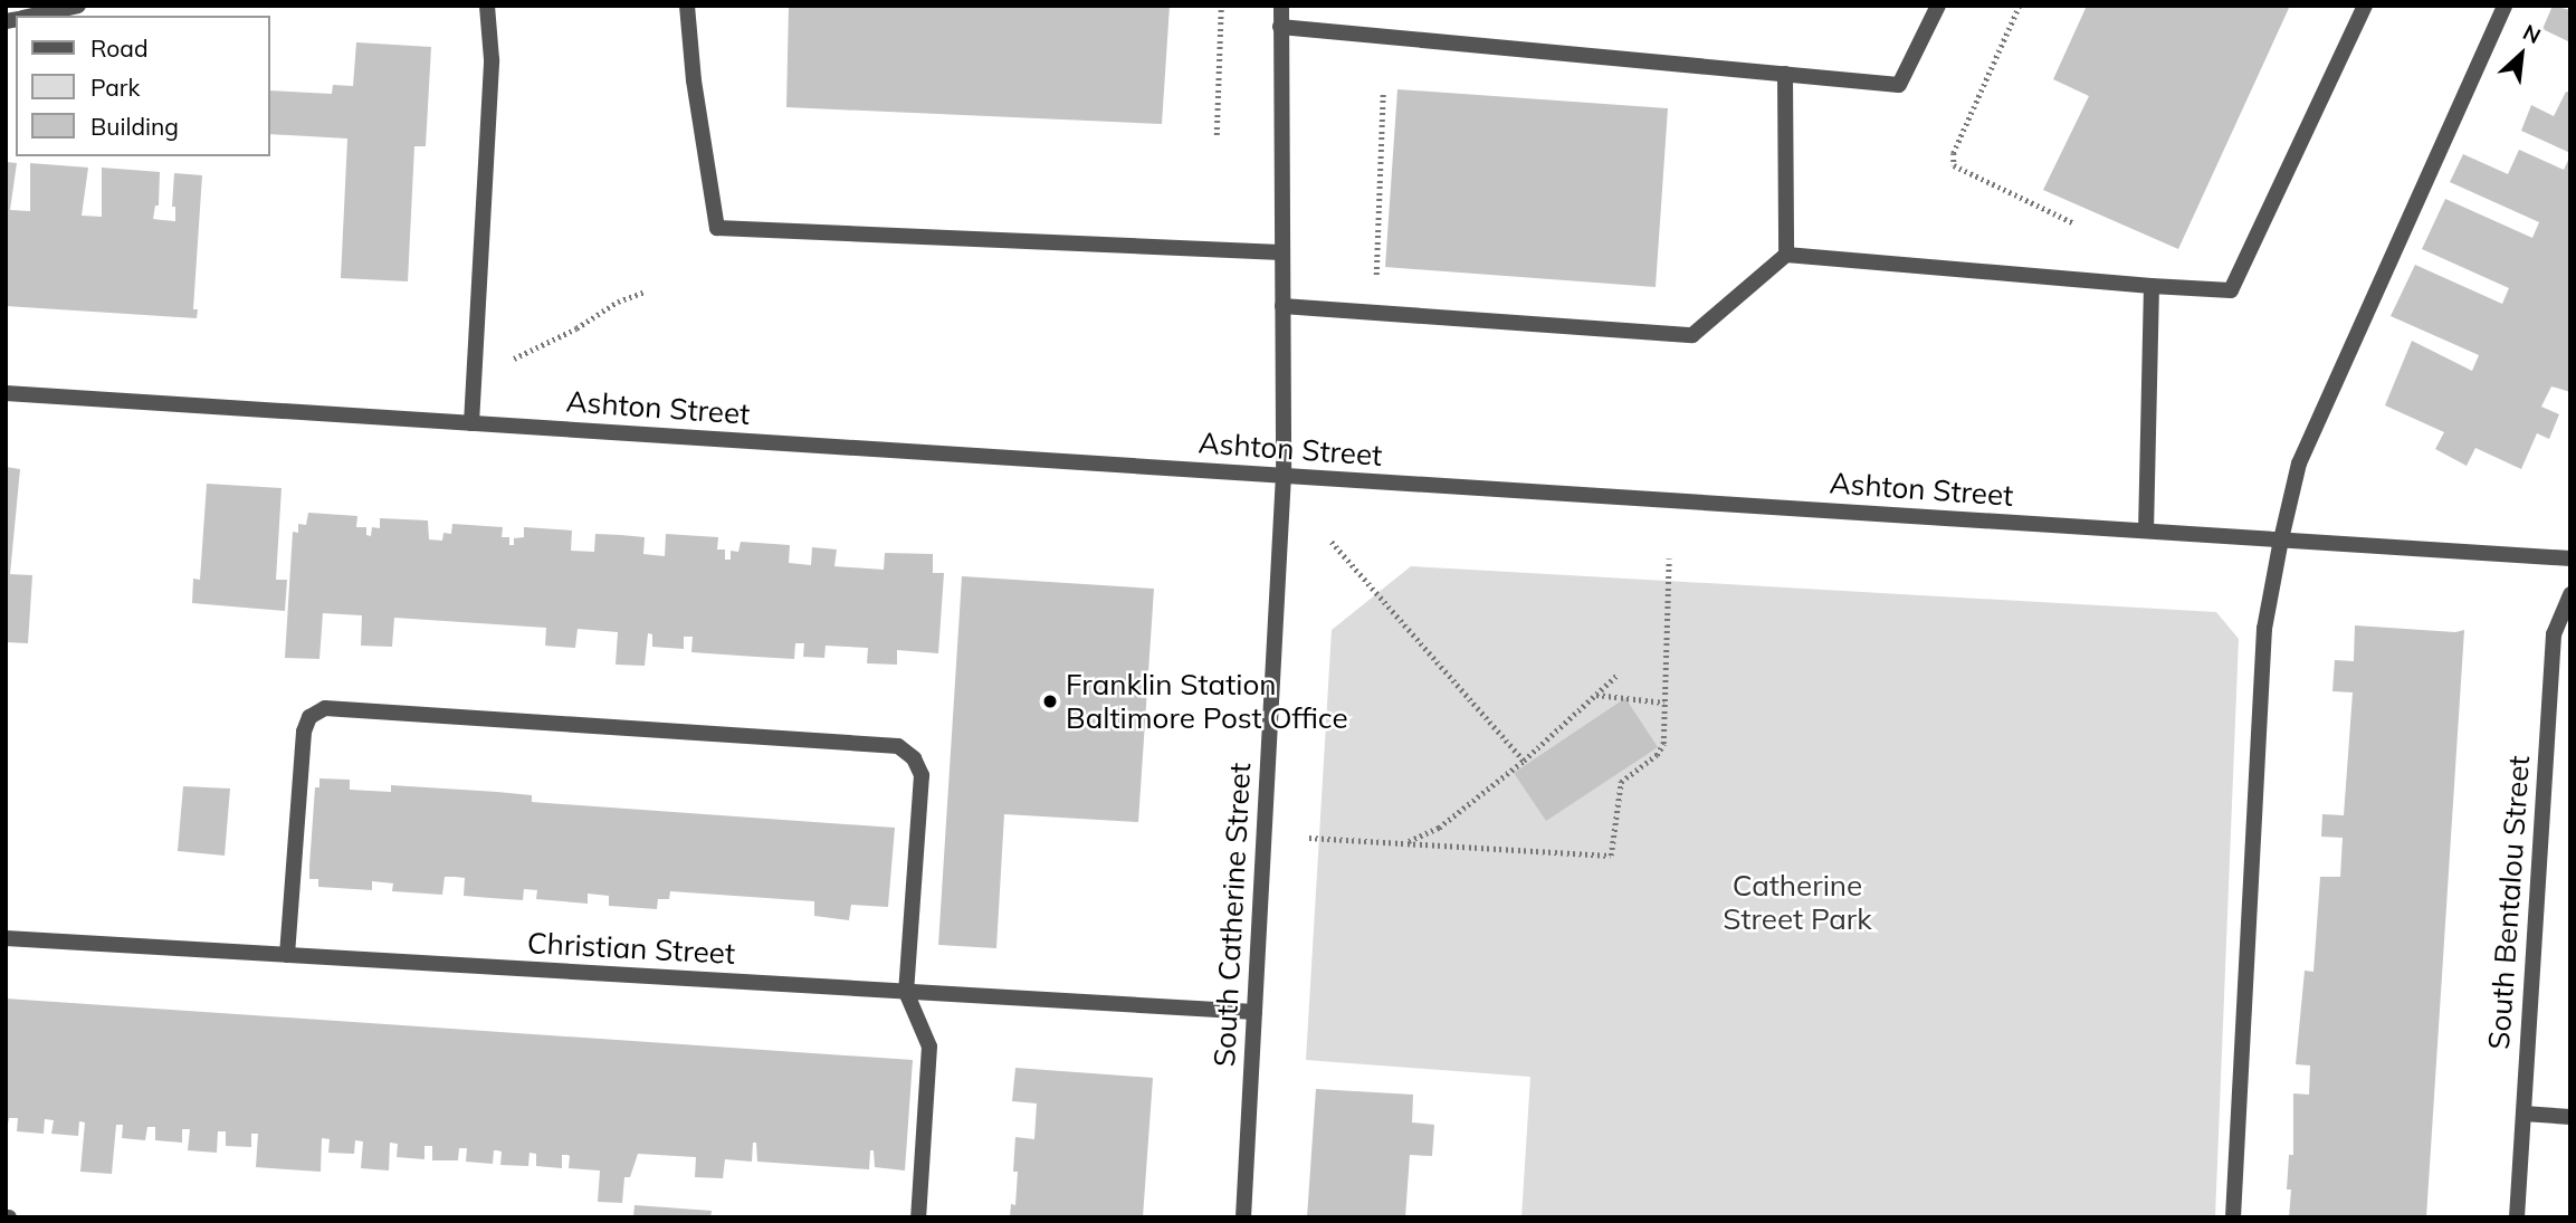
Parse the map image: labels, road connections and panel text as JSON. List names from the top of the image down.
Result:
{
  "streets": {
    "street": [
      "Ashton Street",
      "South Bentalou Street",
      "South Catherine Street",
      "Christian Street"
    ]
  },
  "crossings": [
    ["Ashton Street", "South Catherine Street"],
    ["South Catherine Street", "Christian Street"]
  ],
  "parks": ["Catherine Street Park"],
  "places": ["Franklin Station Baltimore Post Office"],
  "legend": ["Road", "Park", "Building"],
  "north": "top right"
}
